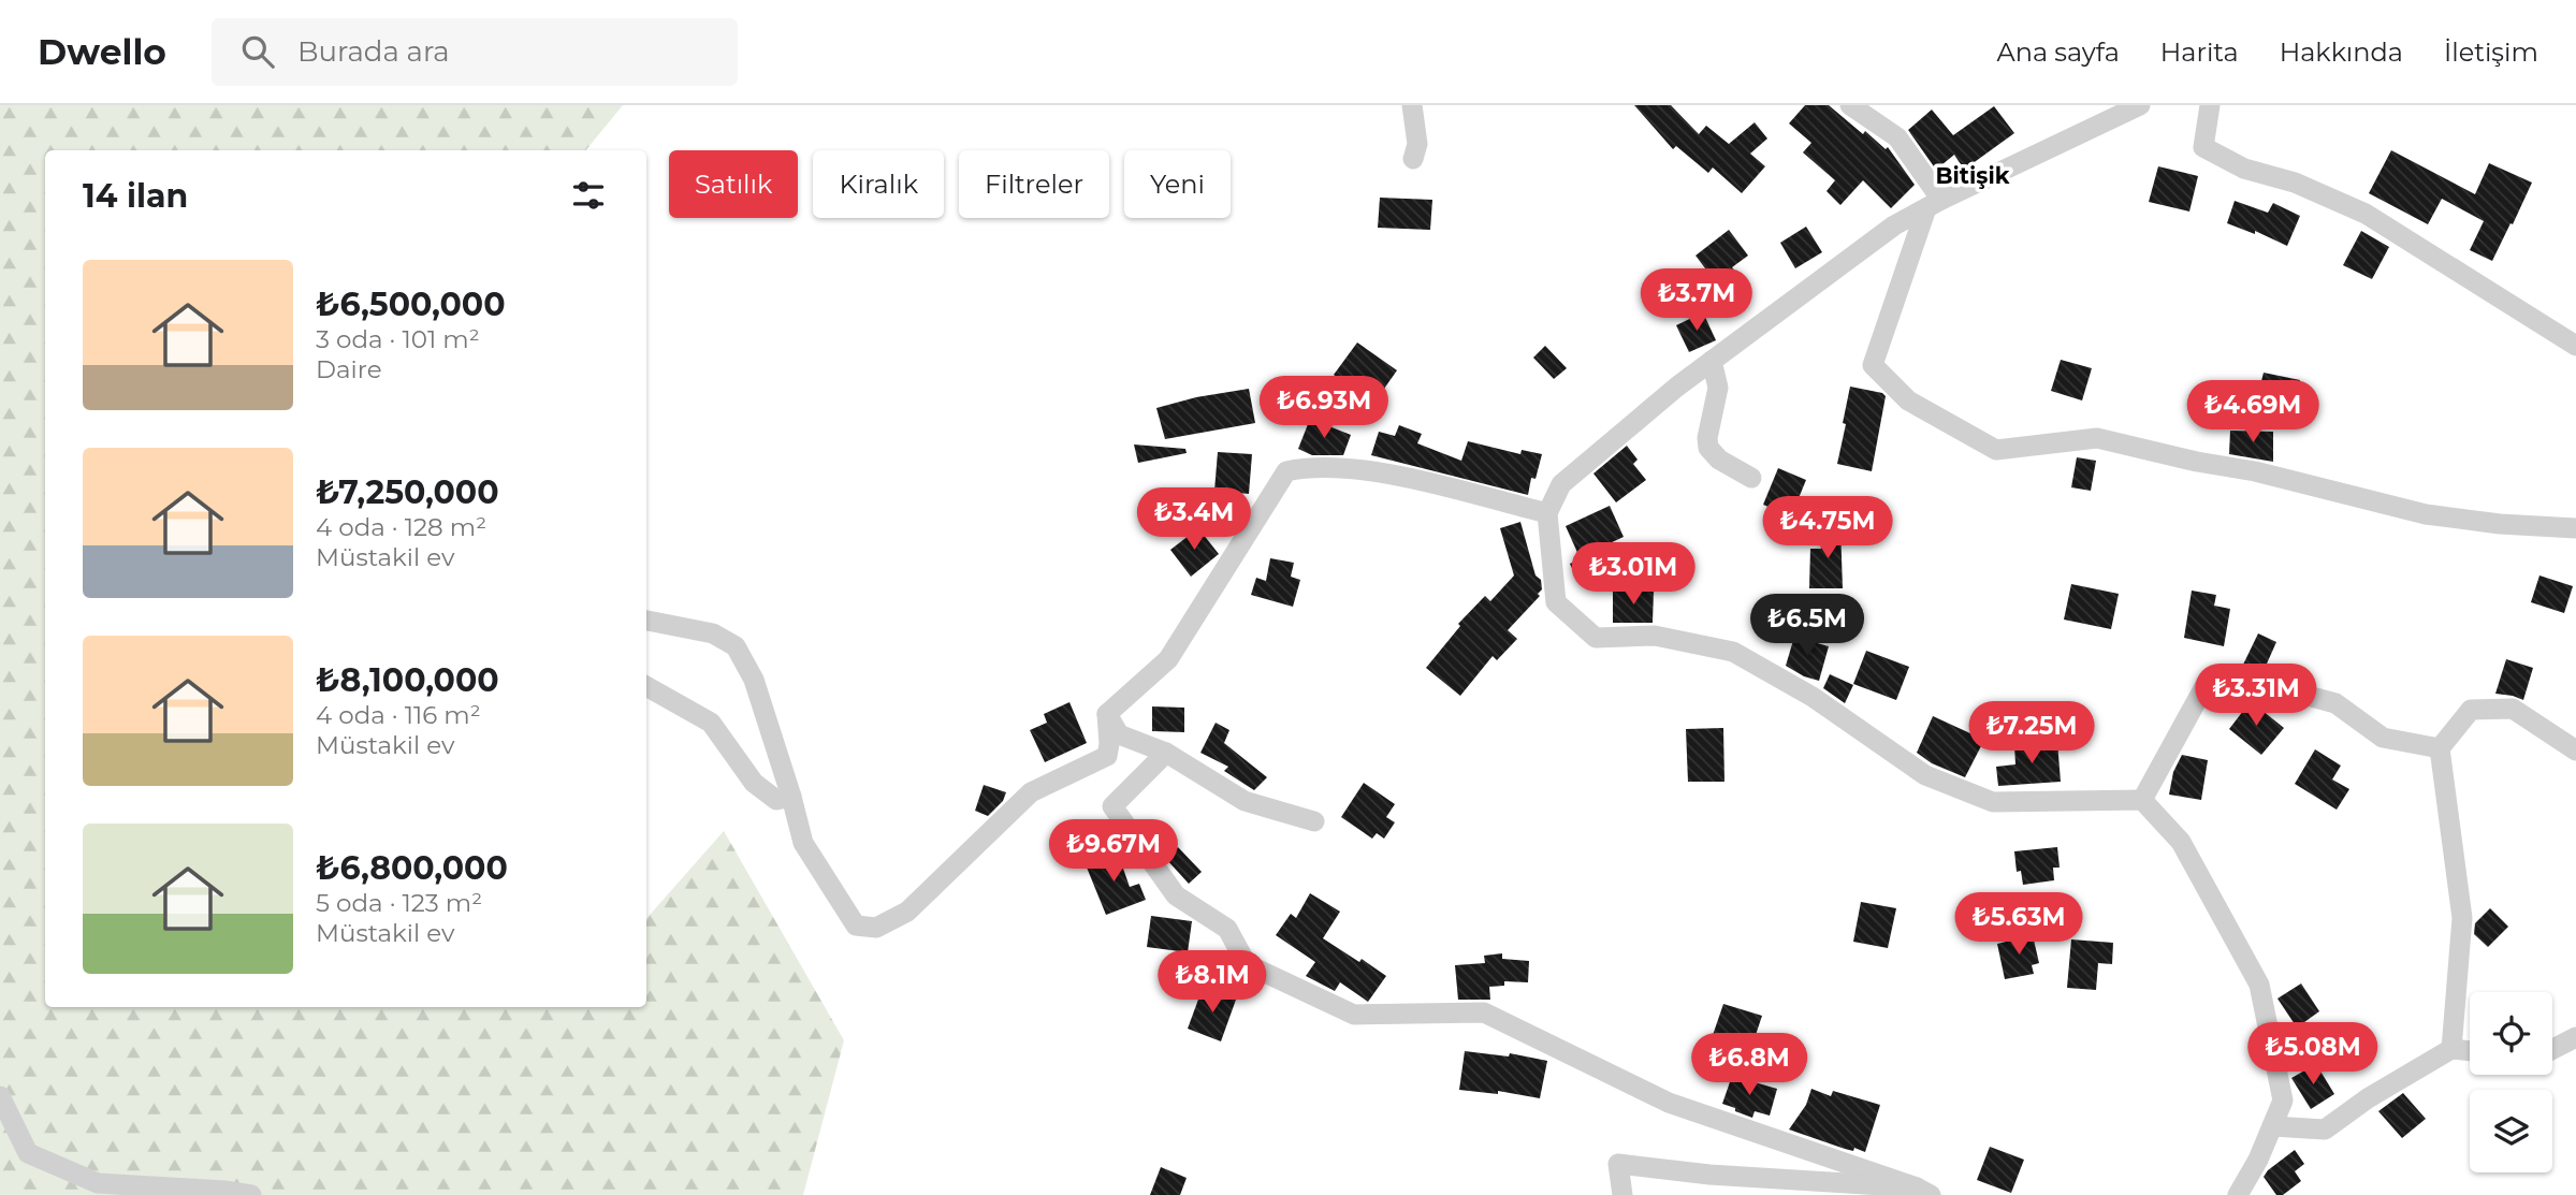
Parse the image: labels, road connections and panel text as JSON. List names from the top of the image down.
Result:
{
  "districts": ["Bitişik"],
  "page": {
    "header": "Dwello",
    "search": "Burada ara",
    "nav": [
      "Ana sayfa",
      "Harita",
      "Hakkında",
      "İletişim"
    ],
    "chip": [
      "Satılık",
      "Kiralık",
      "Filtreler",
      "Yeni"
    ],
    "heading": "14 ilan",
    "list": [
      {
        "name": "₺6,500,000",
        "note": "3 oda · 101 m² · Daire"
      },
      {
        "name": "₺7,250,000",
        "note": "4 oda · 128 m² · Müstakil ev"
      },
      {
        "name": "₺8,100,000",
        "note": "4 oda · 116 m² · Müstakil ev"
      },
      {
        "name": "₺6,800,000",
        "note": "5 oda · 123 m² · Müstakil ev"
      }
    ],
    "price": [
      "₺3.7M",
      "₺6.93M",
      "₺4.69M",
      "₺3.4M",
      "₺4.75M",
      "₺3.01M",
      "₺6.5M",
      "₺3.31M",
      "₺7.25M",
      "₺9.67M",
      "₺5.63M",
      "₺8.1M",
      "₺5.08M",
      "₺6.8M"
    ]
  }
}
